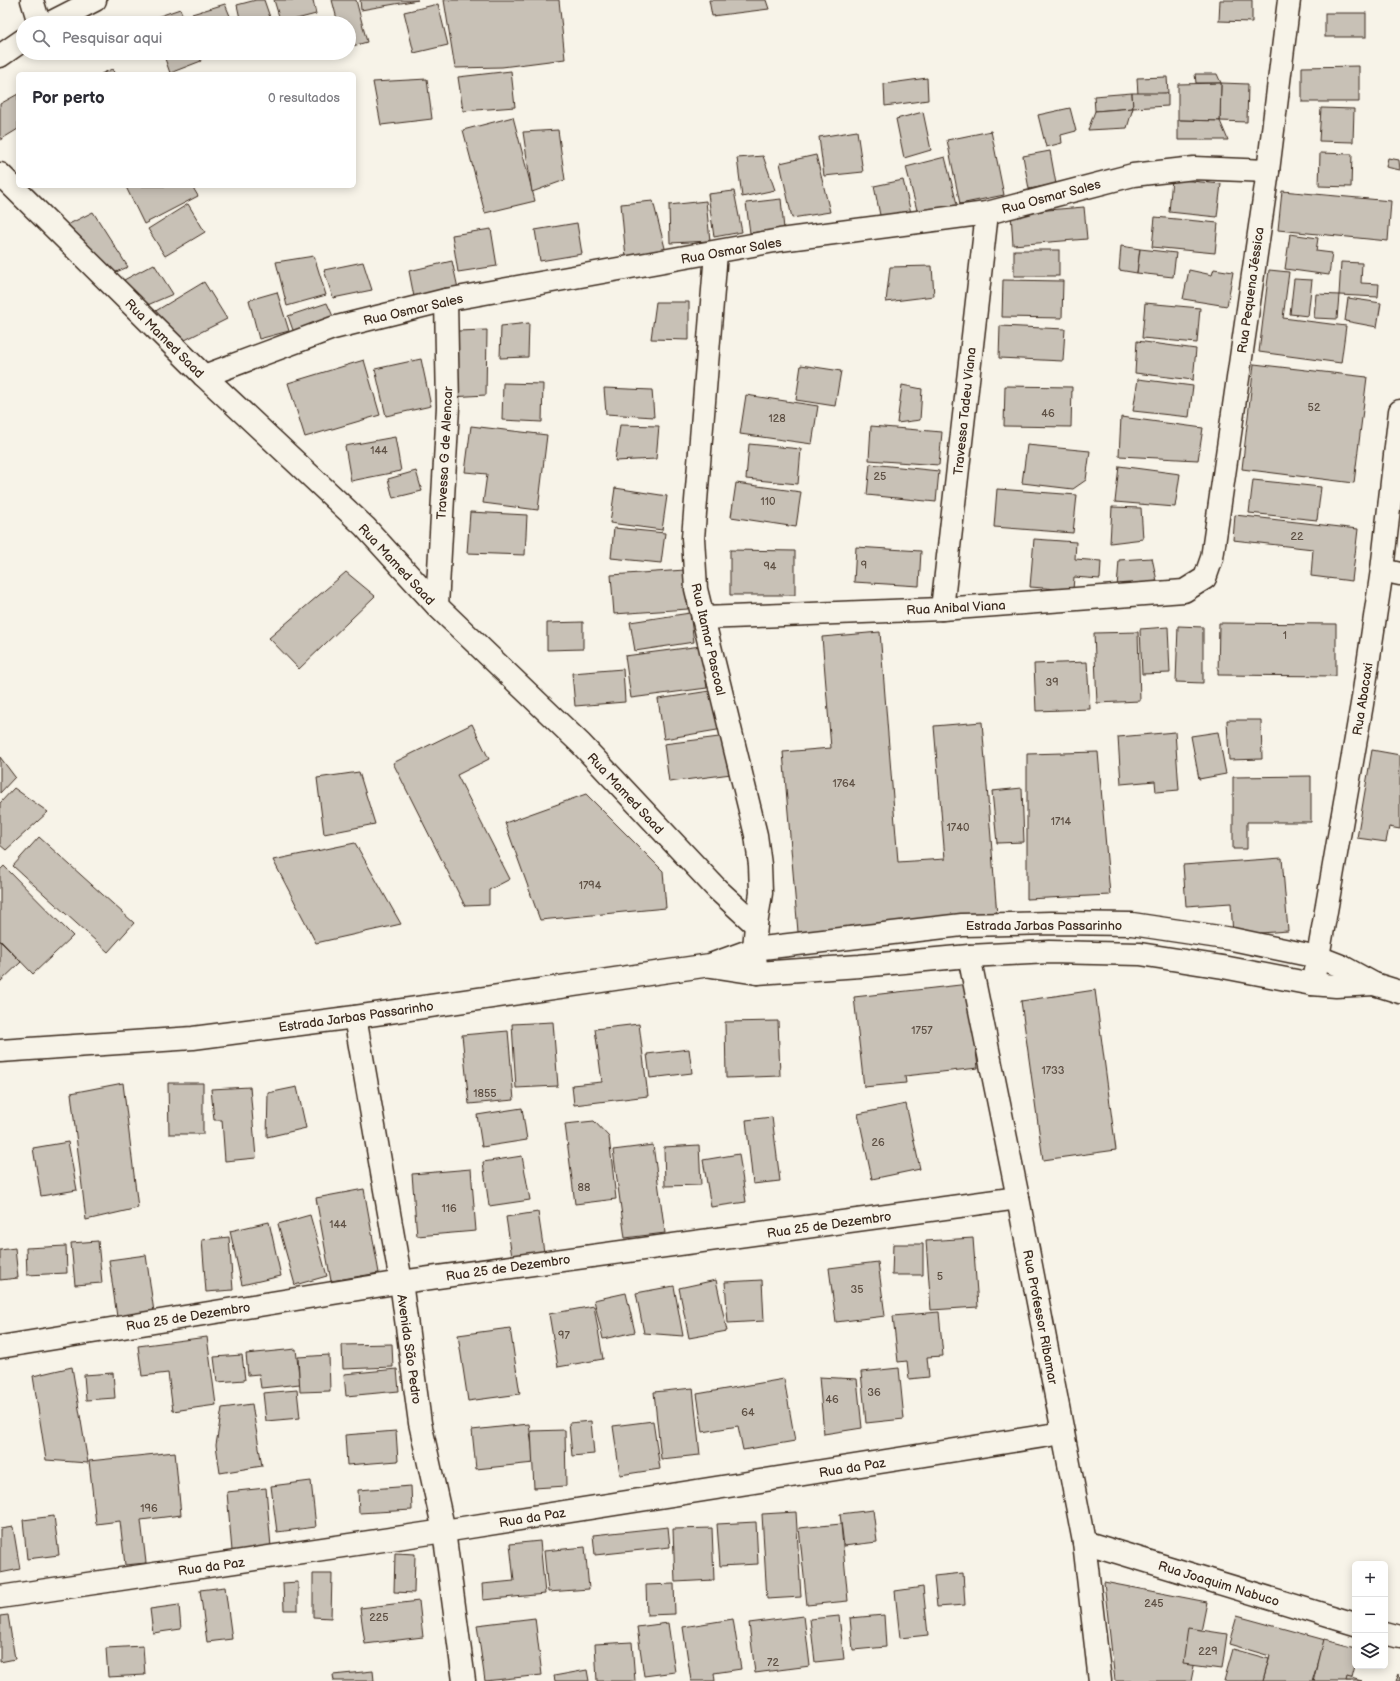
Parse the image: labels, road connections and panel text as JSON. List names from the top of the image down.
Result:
{
  "streets": {
    "street": [
      "Rua Osmar Sales",
      "Rua Pequena Jéssica",
      "Rua Mamed Saad",
      "Travessa Tadeu Viana",
      "Travessa G de Alencar",
      "Rua Anibal Viana",
      "Rua Itamar Pascoal",
      "Rua Abacaxi",
      "Estrada Jarbas Passarinho",
      "Rua 25 de Dezembro",
      "Rua Professor Ribamar",
      "Avenida São Pedro",
      "Rua da Paz",
      "Rua Joaquim Nabuco"
    ]
  },
  "crossings": [
    ["Rua Osmar Sales", "Rua Pequena Jéssica"],
    ["Rua Osmar Sales", "Rua Mamed Saad"],
    ["Rua Osmar Sales", "Travessa Tadeu Viana"],
    ["Rua Osmar Sales", "Travessa G de Alencar"],
    ["Rua Osmar Sales", "Rua Itamar Pascoal"],
    ["Rua Pequena Jéssica", "Rua Anibal Viana"],
    ["Rua Mamed Saad", "Travessa G de Alencar"],
    ["Rua Mamed Saad", "Rua Itamar Pascoal"],
    ["Travessa Tadeu Viana", "Rua Anibal Viana"],
    ["Rua Anibal Viana", "Rua Itamar Pascoal"],
    ["Rua Abacaxi", "Estrada Jarbas Passarinho"],
    ["Estrada Jarbas Passarinho", "Rua Professor Ribamar"],
    ["Estrada Jarbas Passarinho", "Avenida São Pedro"],
    ["Rua 25 de Dezembro", "Rua Professor Ribamar"],
    ["Rua 25 de Dezembro", "Avenida São Pedro"],
    ["Rua Professor Ribamar", "Rua da Paz"],
    ["Rua Professor Ribamar", "Rua Joaquim Nabuco"],
    ["Avenida São Pedro", "Rua da Paz"]
  ],
  "house_numbers": [
    "52",
    "46",
    "128",
    "144",
    "25",
    "110",
    "22",
    "9",
    "94",
    "1",
    "39",
    "1764",
    "1714",
    "1740",
    "1794",
    "1757",
    "1733",
    "1855",
    "26",
    "88",
    "116",
    "144",
    "5",
    "35",
    "97",
    "36",
    "46",
    "64",
    "196",
    "245",
    "225",
    "229",
    "72"
  ],
  "page": {
    "search": "Pesquisar aqui",
    "heading": ["Por perto", "0 resultados"],
    "map_buttons": ["+", "−"]
  }
}
